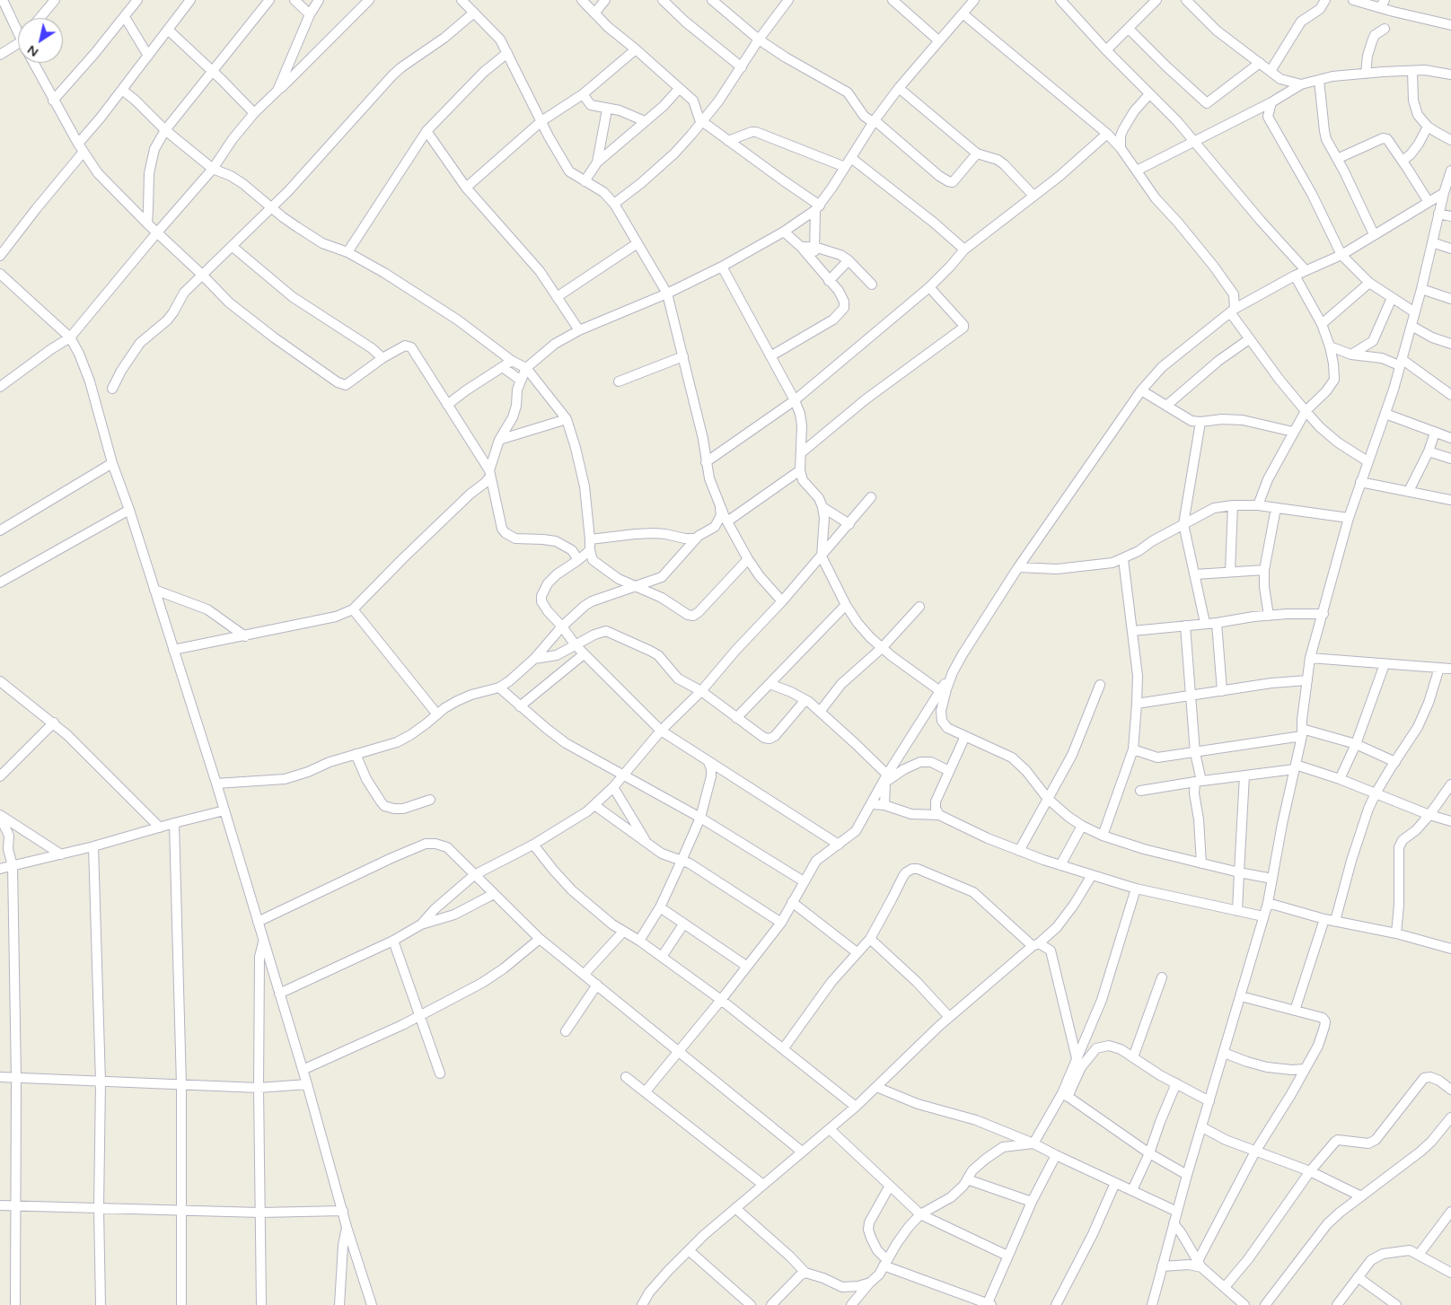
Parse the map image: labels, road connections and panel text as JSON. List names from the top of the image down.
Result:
{
  "north": "bottom left"
}
